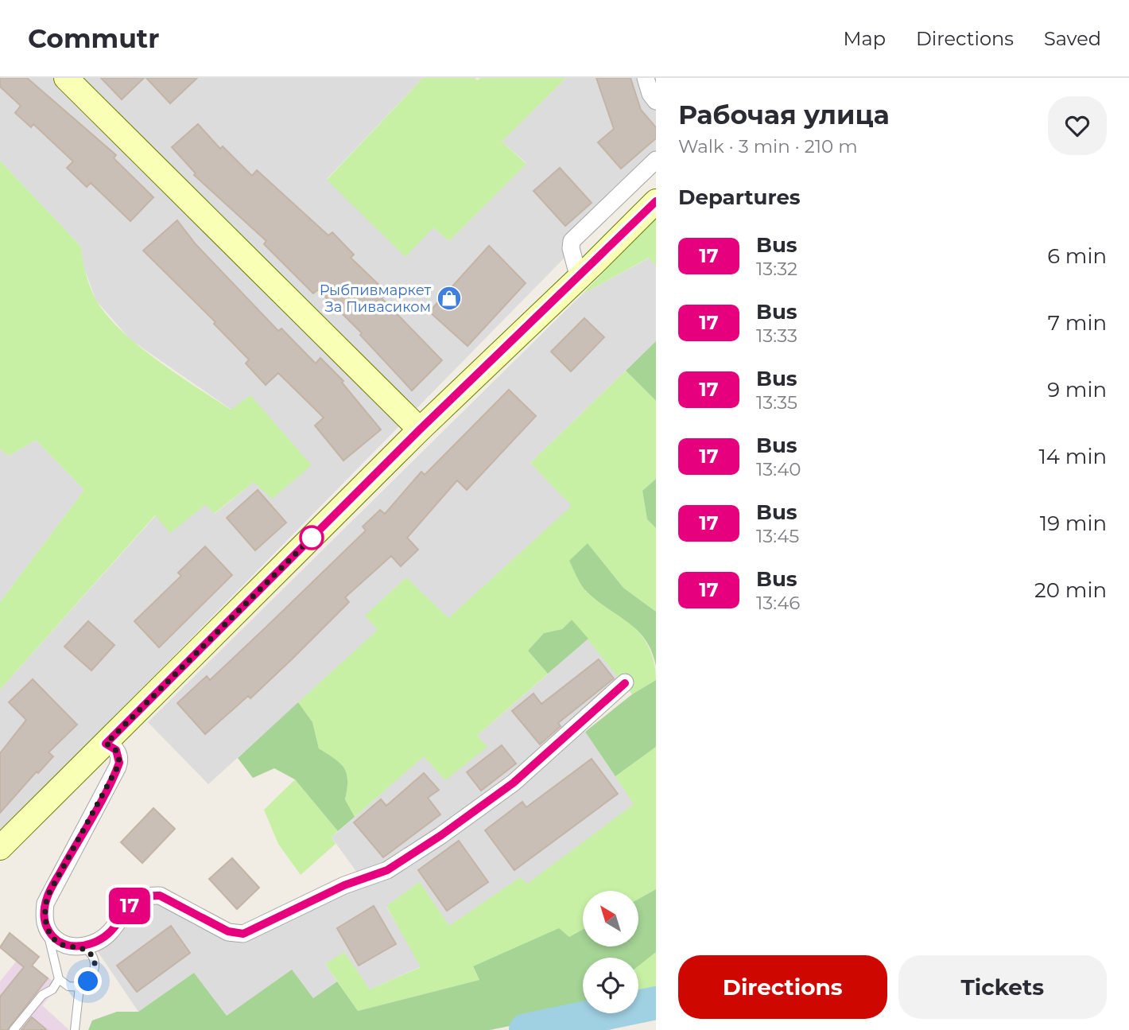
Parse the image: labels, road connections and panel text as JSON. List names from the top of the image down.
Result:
{
  "places": {
    "shop": ["Рыбпивмаркет За Пивасиком"]
  },
  "lines": ["bus line 17"],
  "north": "top left",
  "page": {
    "header": "Commutr",
    "nav": ["Map", "Directions", "Saved"],
    "on_map": "17",
    "heading": [
      ["Рабочая улица", "Walk · 3 min · 210 m"],
      "Departures"
    ],
    "list": [
      {
        "mark": "17",
        "name": "Bus",
        "note": "13:32",
        "value": "6 min"
      },
      {
        "mark": "17",
        "name": "Bus",
        "note": "13:33",
        "value": "7 min"
      },
      {
        "mark": "17",
        "name": "Bus",
        "note": "13:35",
        "value": "9 min"
      },
      {
        "mark": "17",
        "name": "Bus",
        "note": "13:40",
        "value": "14 min"
      },
      {
        "mark": "17",
        "name": "Bus",
        "note": "13:45",
        "value": "19 min"
      },
      {
        "mark": "17",
        "name": "Bus",
        "note": "13:46",
        "value": "20 min"
      }
    ],
    "buttons": ["Directions", "Tickets"]
  }
}
